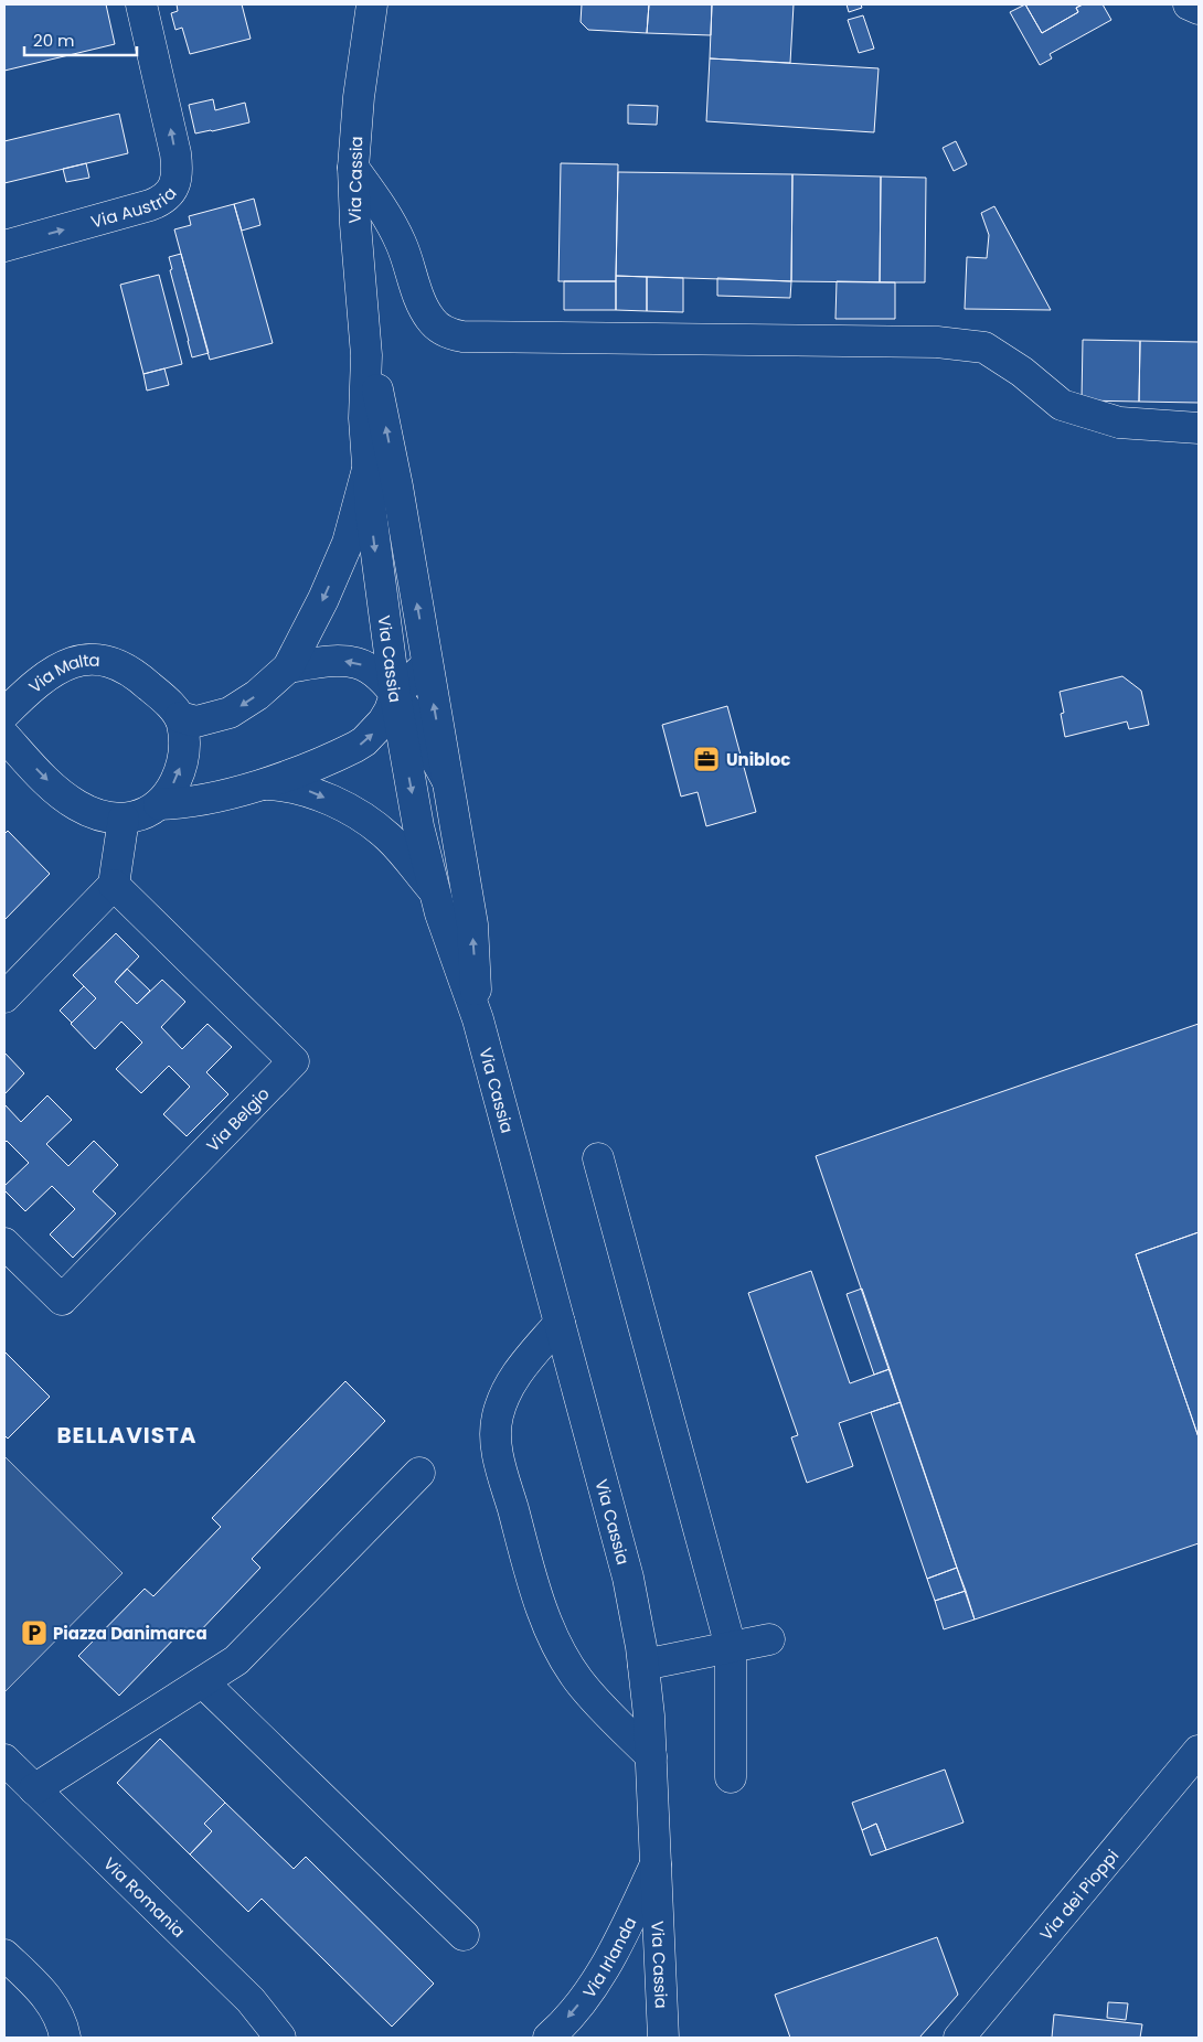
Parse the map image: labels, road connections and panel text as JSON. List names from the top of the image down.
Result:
{
  "streets": {
    "street": [
      "Via Cassia",
      "Via Austria",
      "Via Malta",
      "Via Belgio",
      "Via dei Pioppi",
      "Via Romania",
      "Via Irlanda"
    ]
  },
  "crossings": [
    ["Via Cassia", "Via Irlanda"]
  ],
  "one_way": ["Via Irlanda"],
  "districts": ["BELLAVISTA"],
  "places": {
    "office": ["Unibloc"],
    "parking": ["Piazza Danimarca"]
  },
  "scale_bar": "20 m"
}
